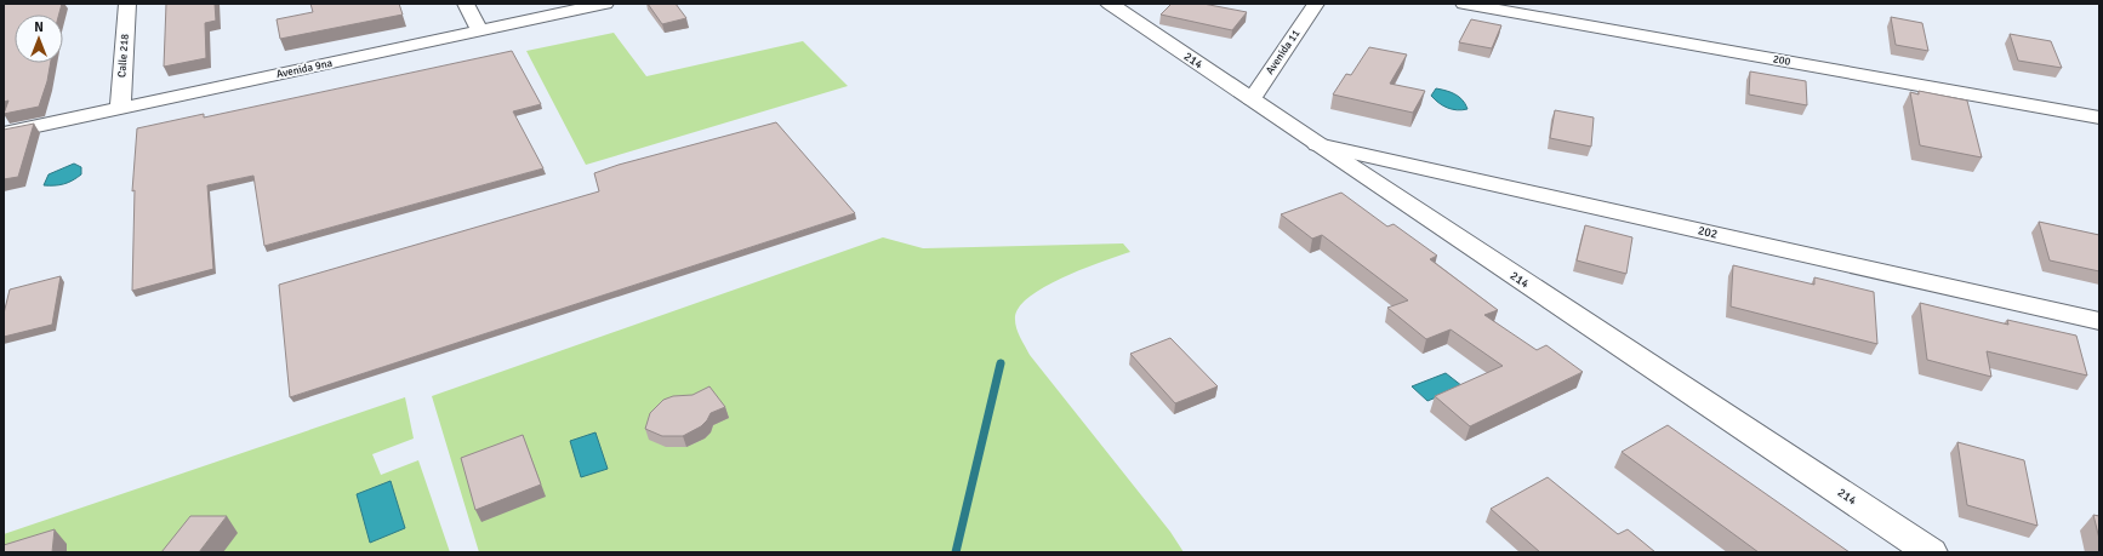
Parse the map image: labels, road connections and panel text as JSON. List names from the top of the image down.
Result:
{
  "streets": {
    "street": [
      "Avenida 11",
      "Calle 218",
      "214",
      "200",
      "Avenida 9na",
      "202"
    ]
  },
  "crossings": [
    ["Avenida 11", "214"],
    ["Calle 218", "Avenida 9na"],
    ["214", "202"]
  ],
  "north": "top"
}
